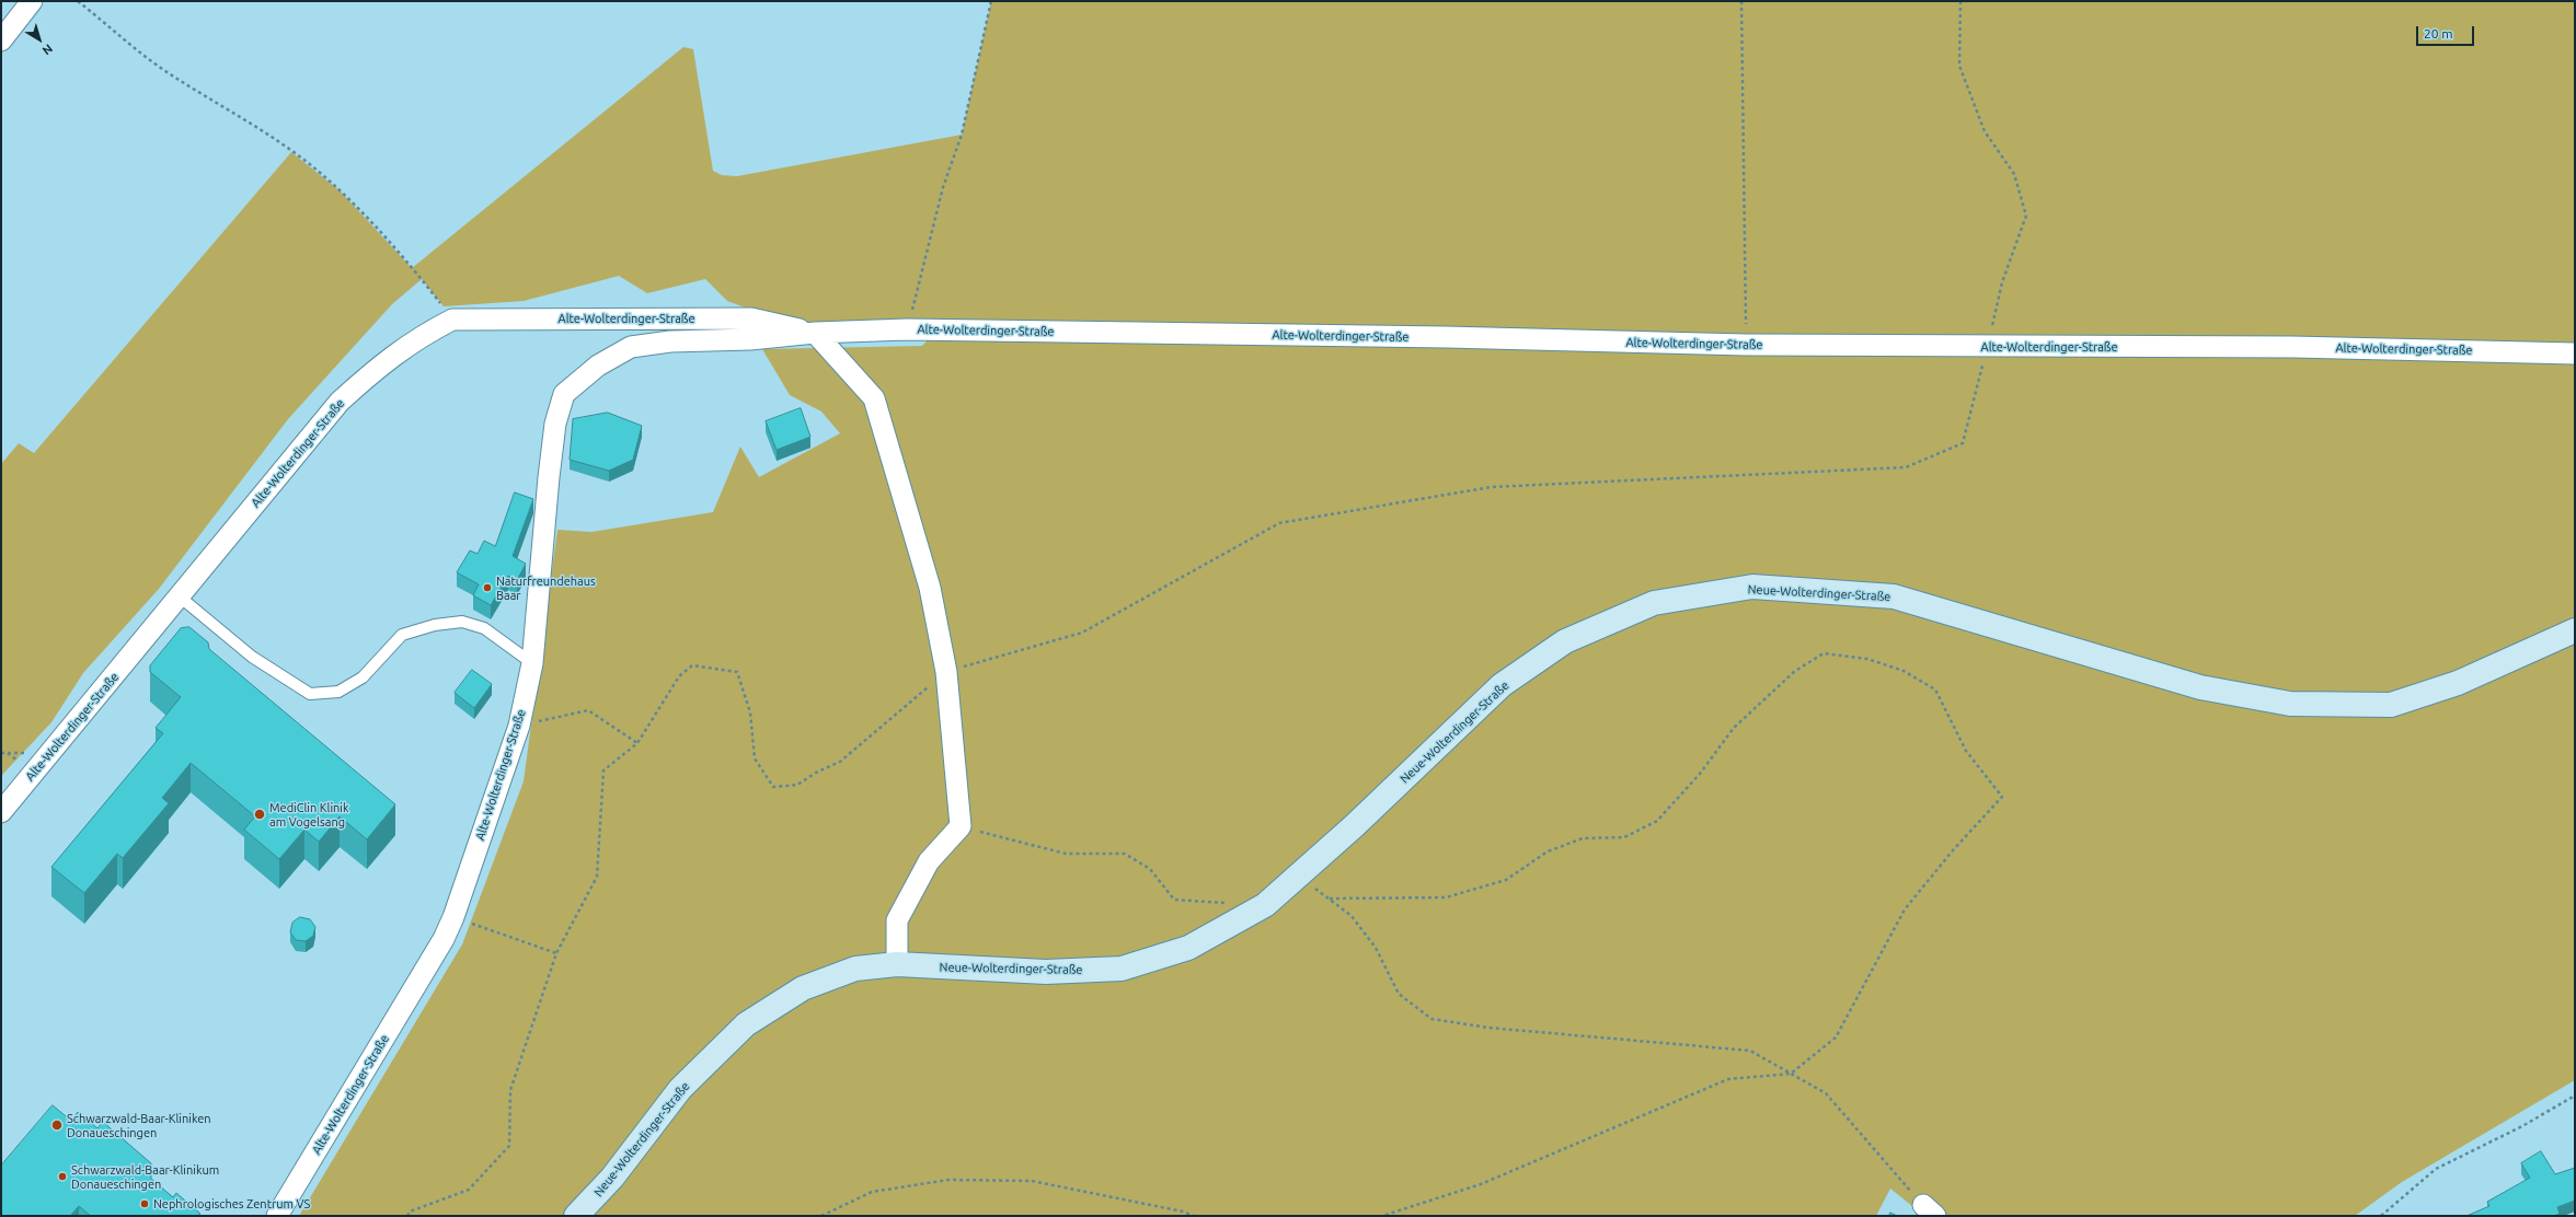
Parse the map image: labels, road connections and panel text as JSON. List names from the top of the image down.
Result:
{
  "streets": {
    "main road": ["Neue-Wolterdinger-Straße"],
    "street": ["Alte-Wolterdinger-Straße"]
  },
  "places": [
    "Naturfreundehaus Baar",
    "MediClin Klinik am Vogelsang",
    "Schwarzwald-Baar-Kliniken Donaueschingen",
    "Schwarzwald-Baar-Klinikum Donaueschingen",
    "Nephrologisches Zentrum VS"
  ],
  "scale_bar": "20 m",
  "north": "bottom right"
}
